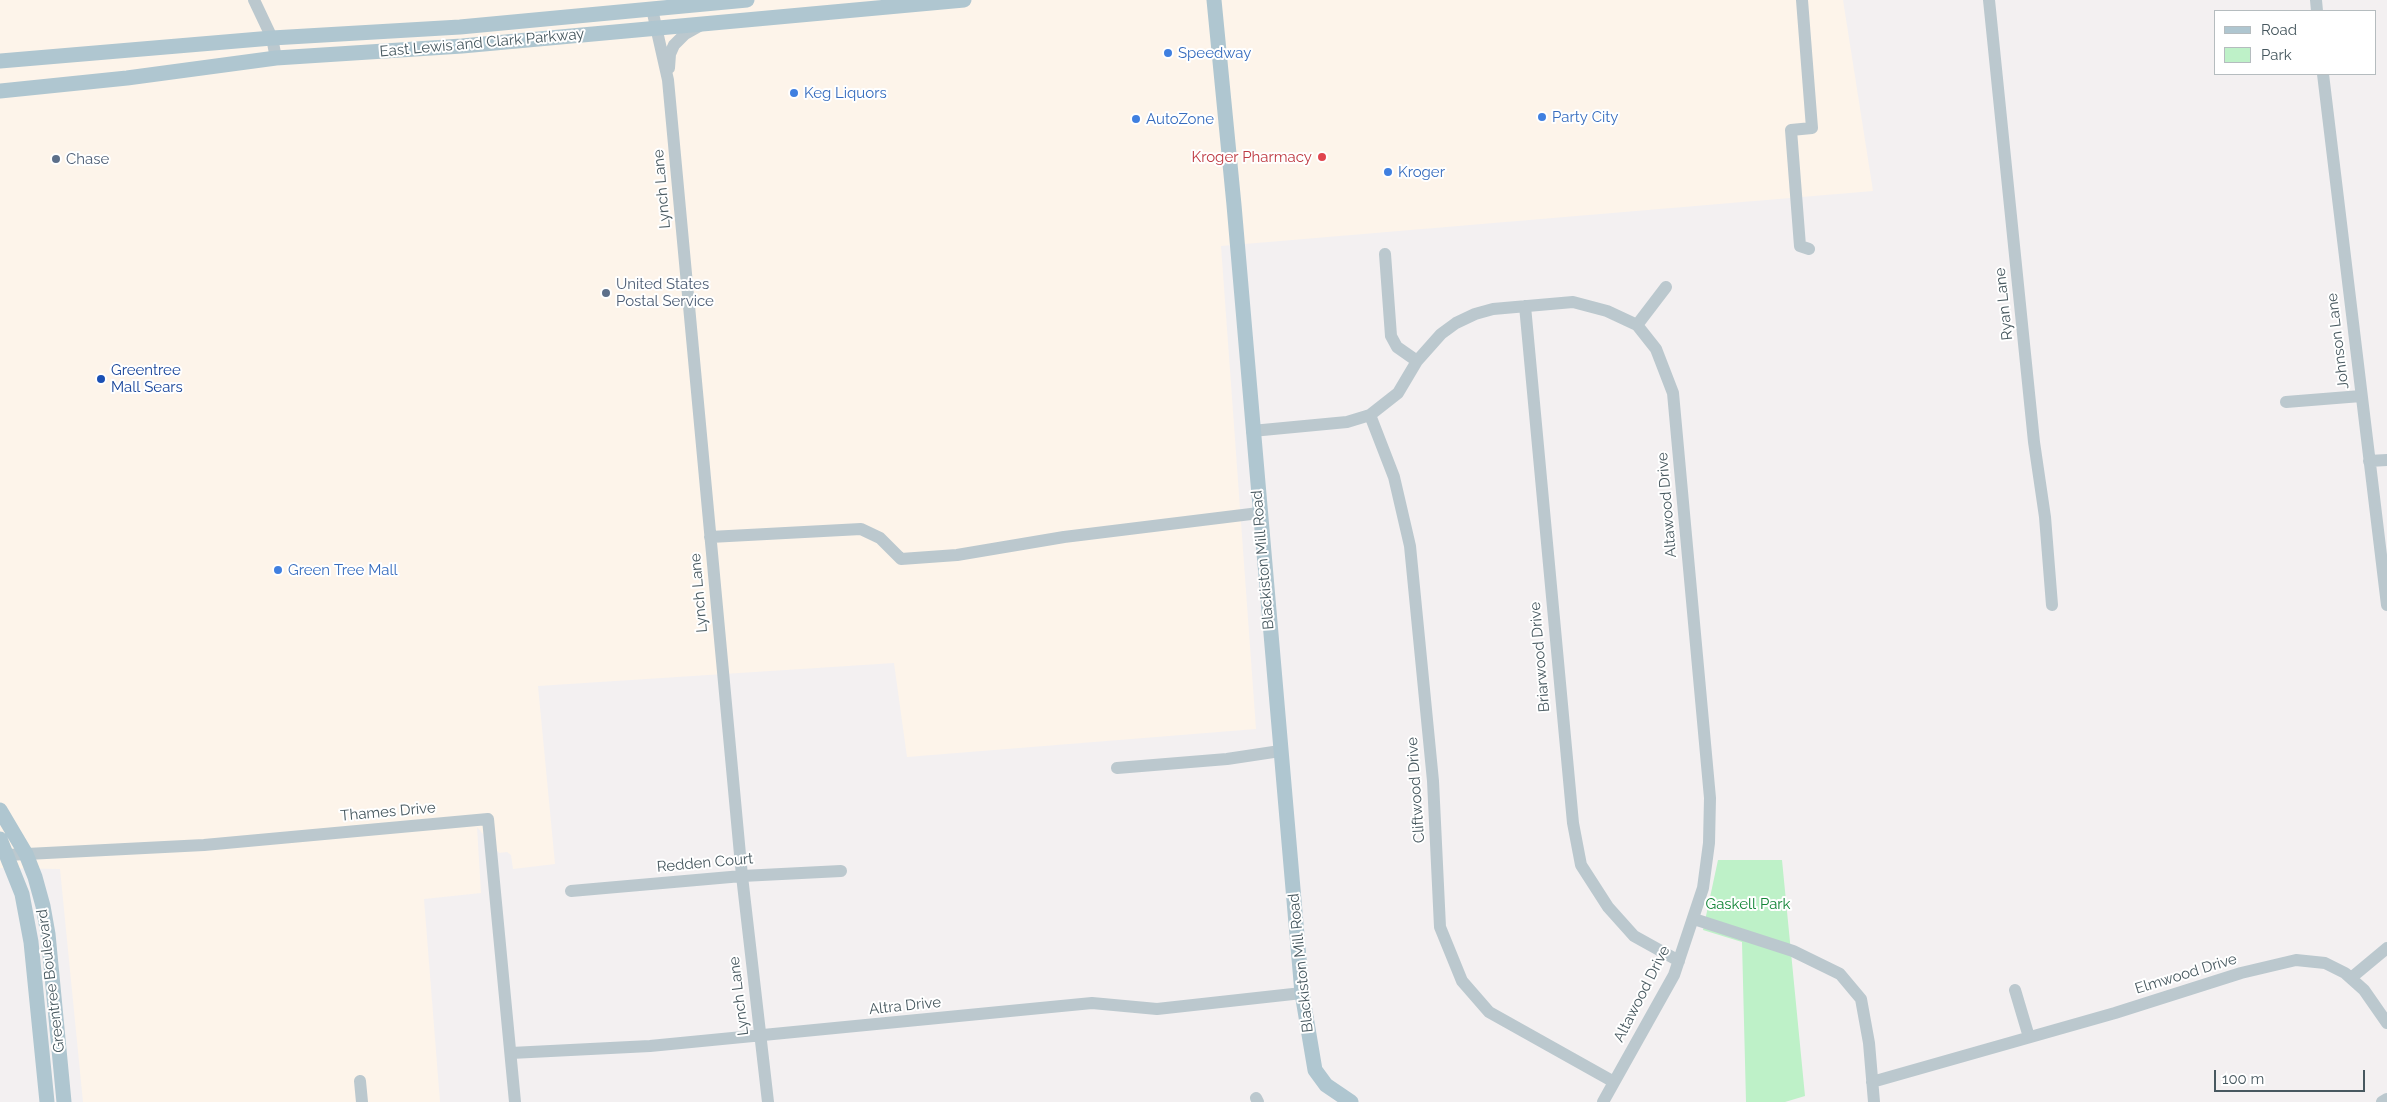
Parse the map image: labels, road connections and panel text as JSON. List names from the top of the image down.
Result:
{
  "streets": {
    "main road": ["East Lewis and Clark Parkway", "Blackiston Mill Road", "Greentree Boulevard"],
    "street": [
      "Lynch Lane",
      "Ryan Lane",
      "Johnson Lane",
      "Altawood Drive",
      "Briarwood Drive",
      "Cliftwood Drive",
      "Thames Drive",
      "Redden Court",
      "Elmwood Drive",
      "Altra Drive"
    ]
  },
  "crossings": [
    ["East Lewis and Clark Parkway", "Lynch Lane"],
    ["Lynch Lane", "Redden Court"],
    ["Lynch Lane", "Altra Drive"],
    ["Altawood Drive", "Blackiston Mill Road"],
    ["Altawood Drive", "Briarwood Drive"],
    ["Altawood Drive", "Cliftwood Drive"],
    ["Blackiston Mill Road", "Altra Drive"],
    ["Thames Drive", "Greentree Boulevard"],
    ["Thames Drive", "Altra Drive"]
  ],
  "parks": ["Gaskell Park"],
  "places": [
    "Speedway",
    "Keg Liquors",
    "Party City",
    "AutoZone",
    "Kroger Pharmacy",
    "Chase",
    "Kroger",
    "United States Postal Service",
    "Greentree Mall Sears",
    "Green Tree Mall"
  ],
  "legend": ["Road", "Park"],
  "scale_bar": "100 m"
}
